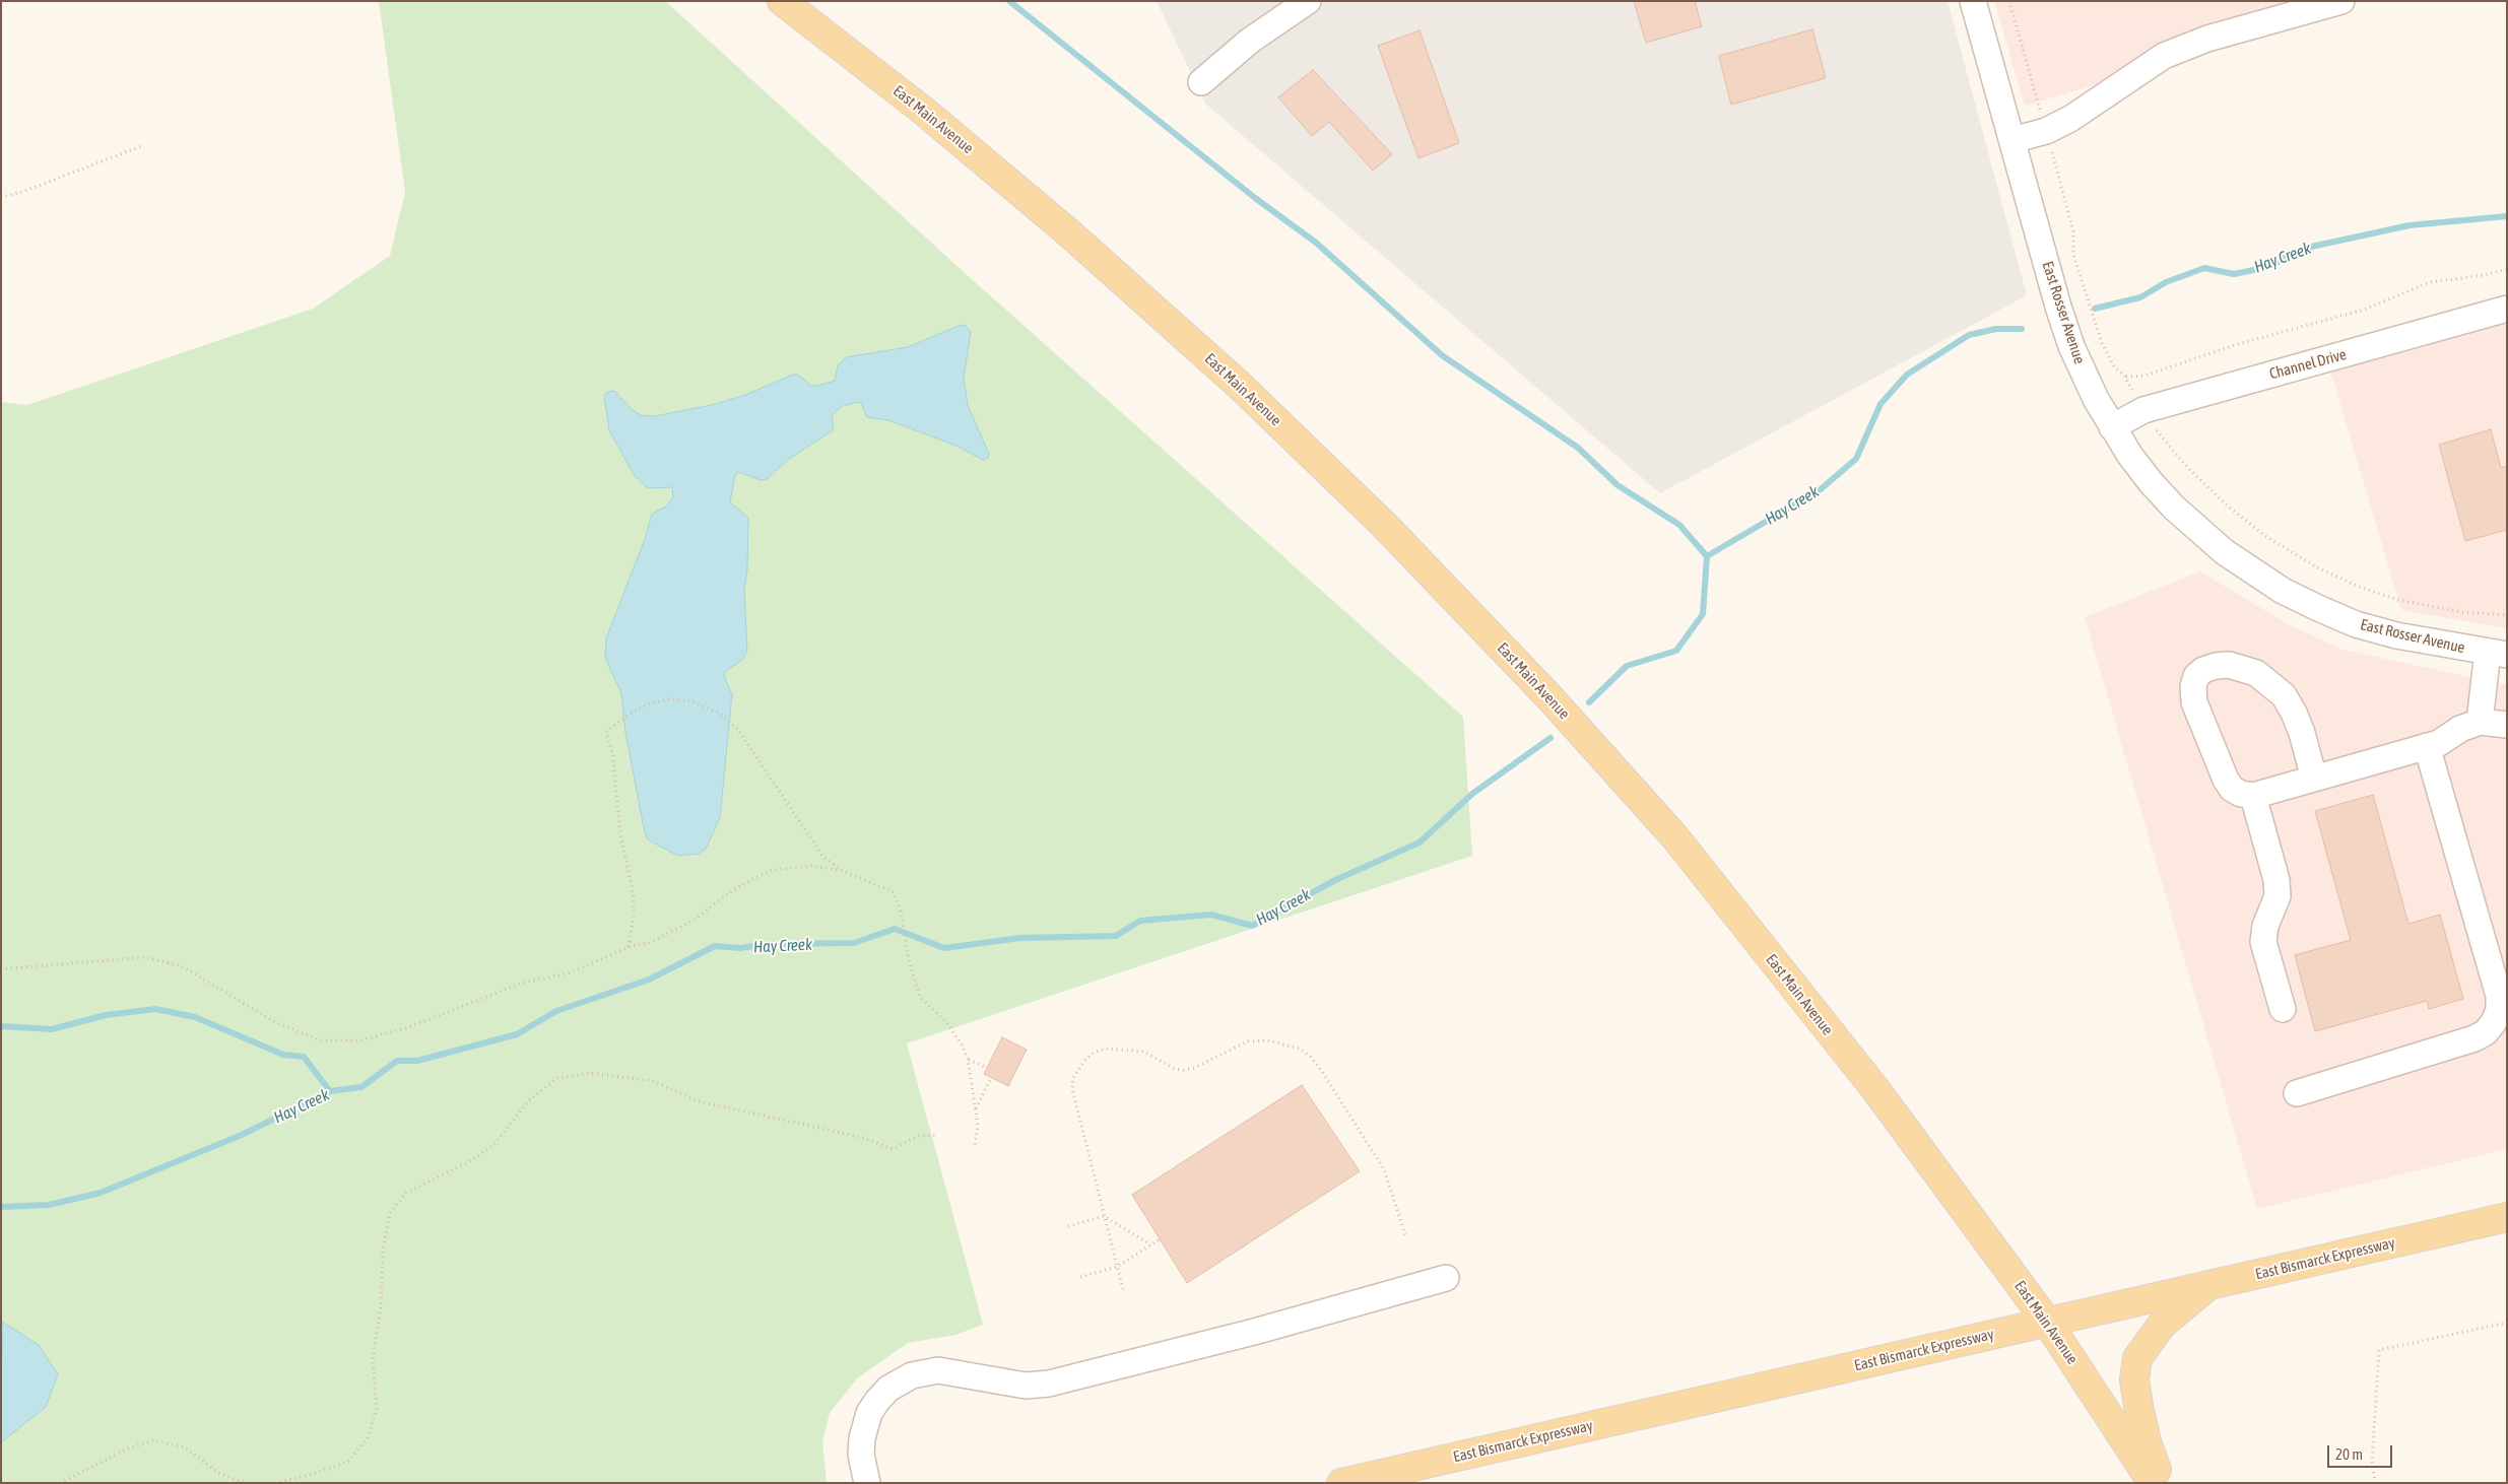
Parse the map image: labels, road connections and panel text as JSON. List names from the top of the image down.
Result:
{
  "streets": {
    "main road": ["East Main Avenue", "East Bismarck Expressway"],
    "street": ["East Rosser Avenue", "Channel Drive"]
  },
  "crossings": [
    ["East Main Avenue", "East Bismarck Expressway"],
    ["East Rosser Avenue", "Channel Drive"]
  ],
  "water": ["Hay Creek"],
  "scale_bar": "20 m"
}
